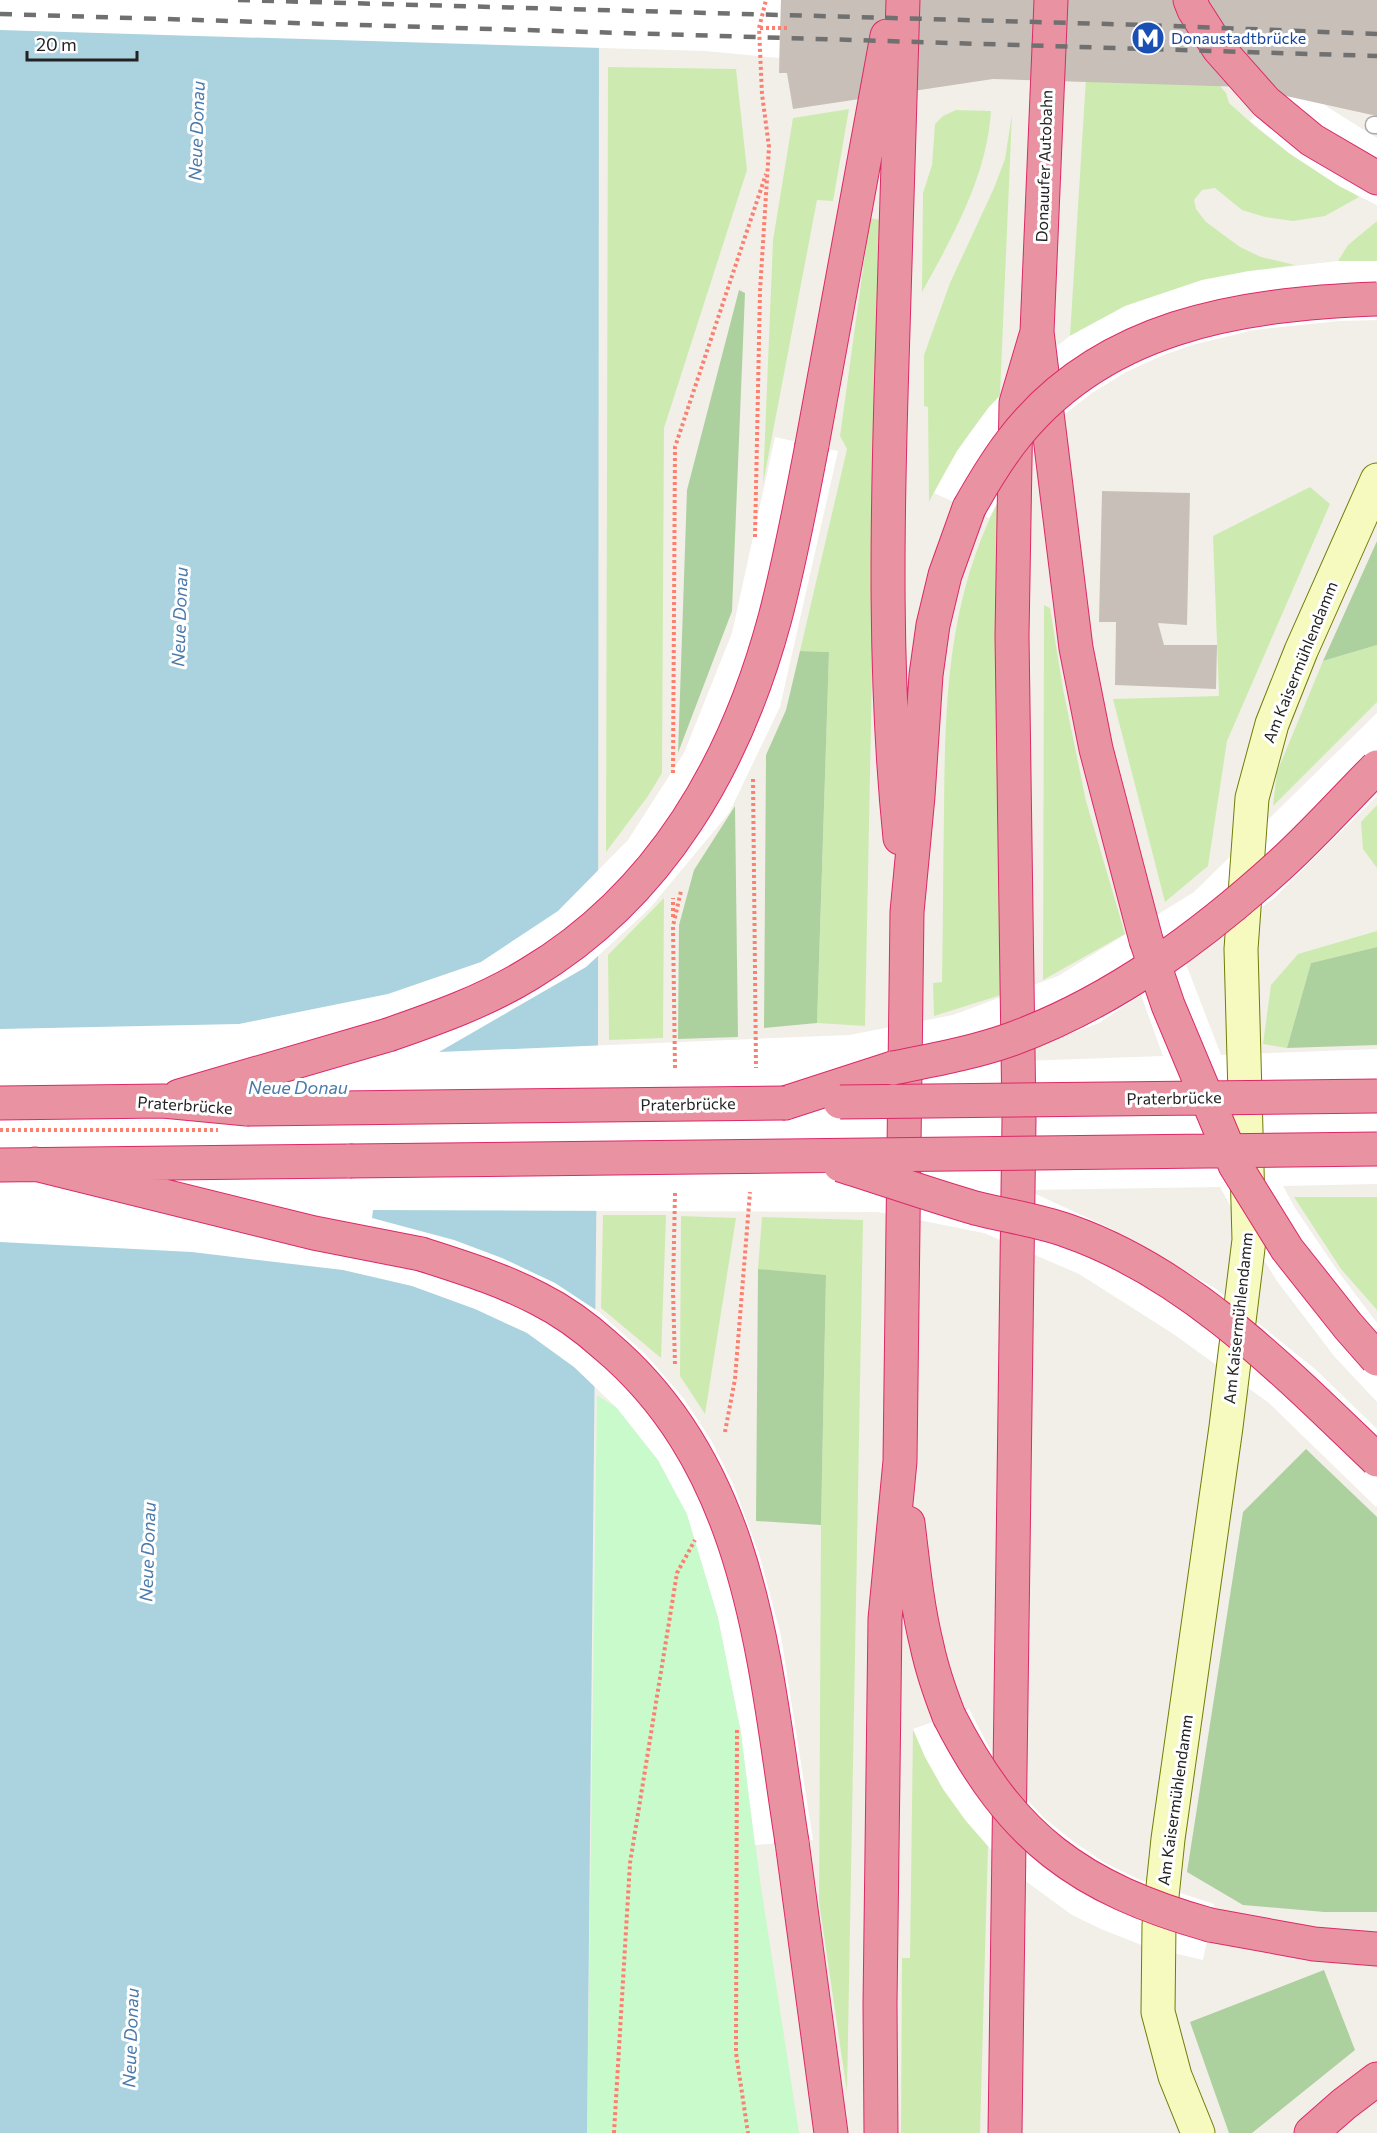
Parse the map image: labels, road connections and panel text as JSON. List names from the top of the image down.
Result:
{
  "streets": {
    "highway": ["Donauufer Autobahn", "Praterbrücke"],
    "street": ["Am Kaisermühlendamm"]
  },
  "water": ["Neue Donau"],
  "places": {
    "metro station": ["Donaustadtbrücke"]
  },
  "scale_bar": "20 m"
}
